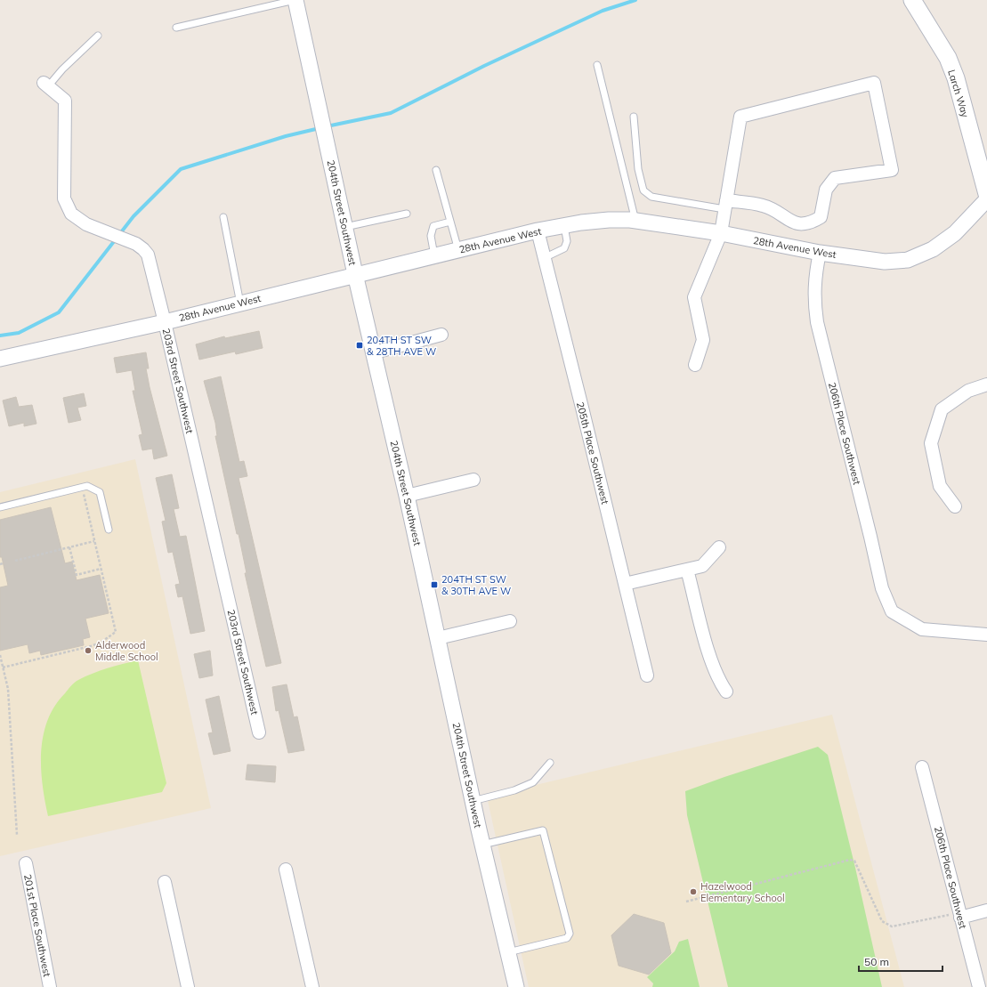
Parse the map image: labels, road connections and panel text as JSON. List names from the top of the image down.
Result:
{
  "streets": {
    "main road": ["Larch Way"],
    "street": [
      "204th Street Southwest",
      "28th Avenue West",
      "203rd Street Southwest",
      "206th Place Southwest",
      "205th Place Southwest",
      "201st Place Southwest"
    ]
  },
  "crossings": [
    ["204th Street Southwest", "28th Avenue West"],
    ["28th Avenue West", "203rd Street Southwest"],
    ["28th Avenue West", "206th Place Southwest"],
    ["28th Avenue West", "205th Place Southwest"]
  ],
  "places": {
    "transit": ["204TH ST SW & 28TH AVE W", "204TH ST SW & 30TH AVE W"],
    "other": ["Alderwood Middle School", "Hazelwood Elementary School"]
  },
  "scale_bar": "50 m"
}
